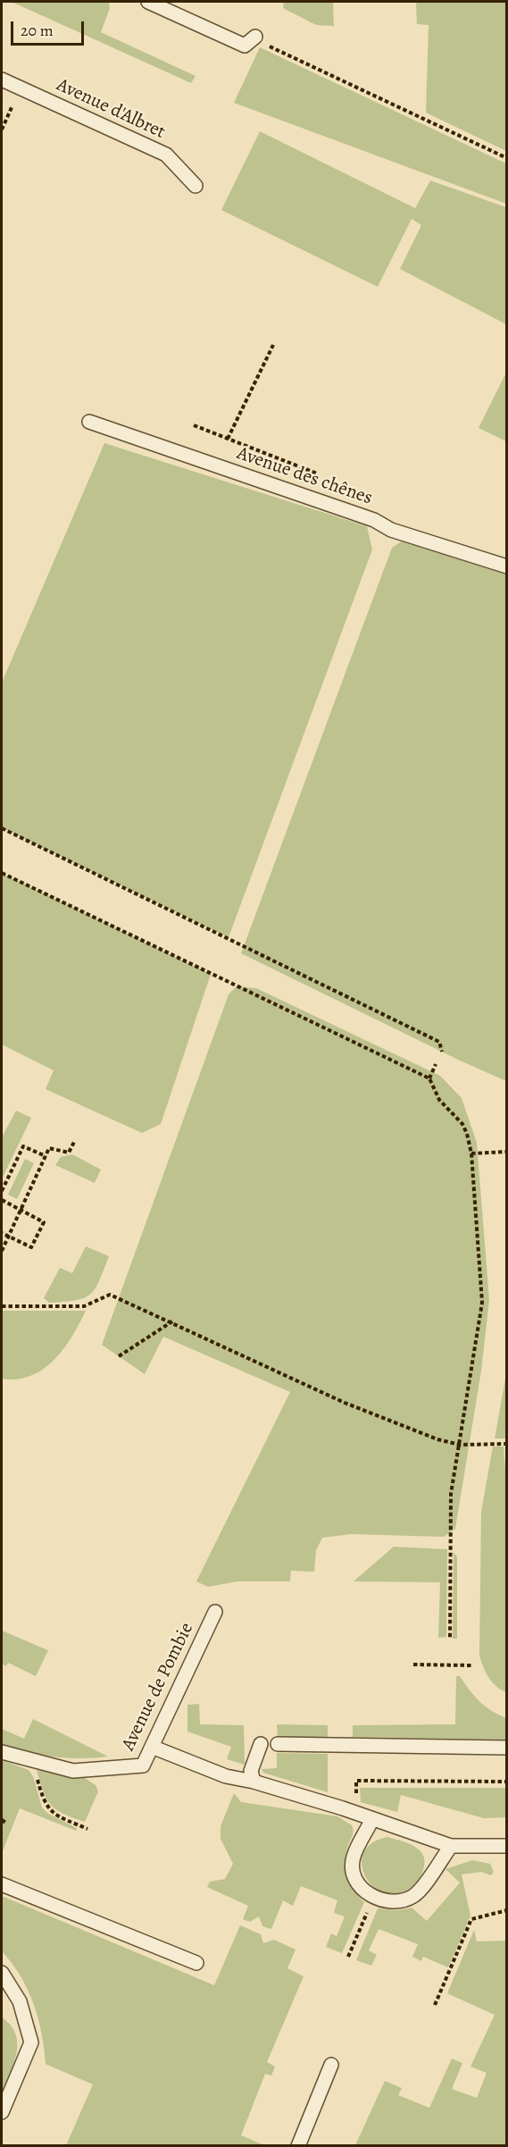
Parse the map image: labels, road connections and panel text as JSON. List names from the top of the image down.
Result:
{
  "streets": {
    "lane": ["Avenue d'Albret", "Avenue des chênes", "Avenue de Pombie"]
  },
  "scale_bar": "20 m"
}
